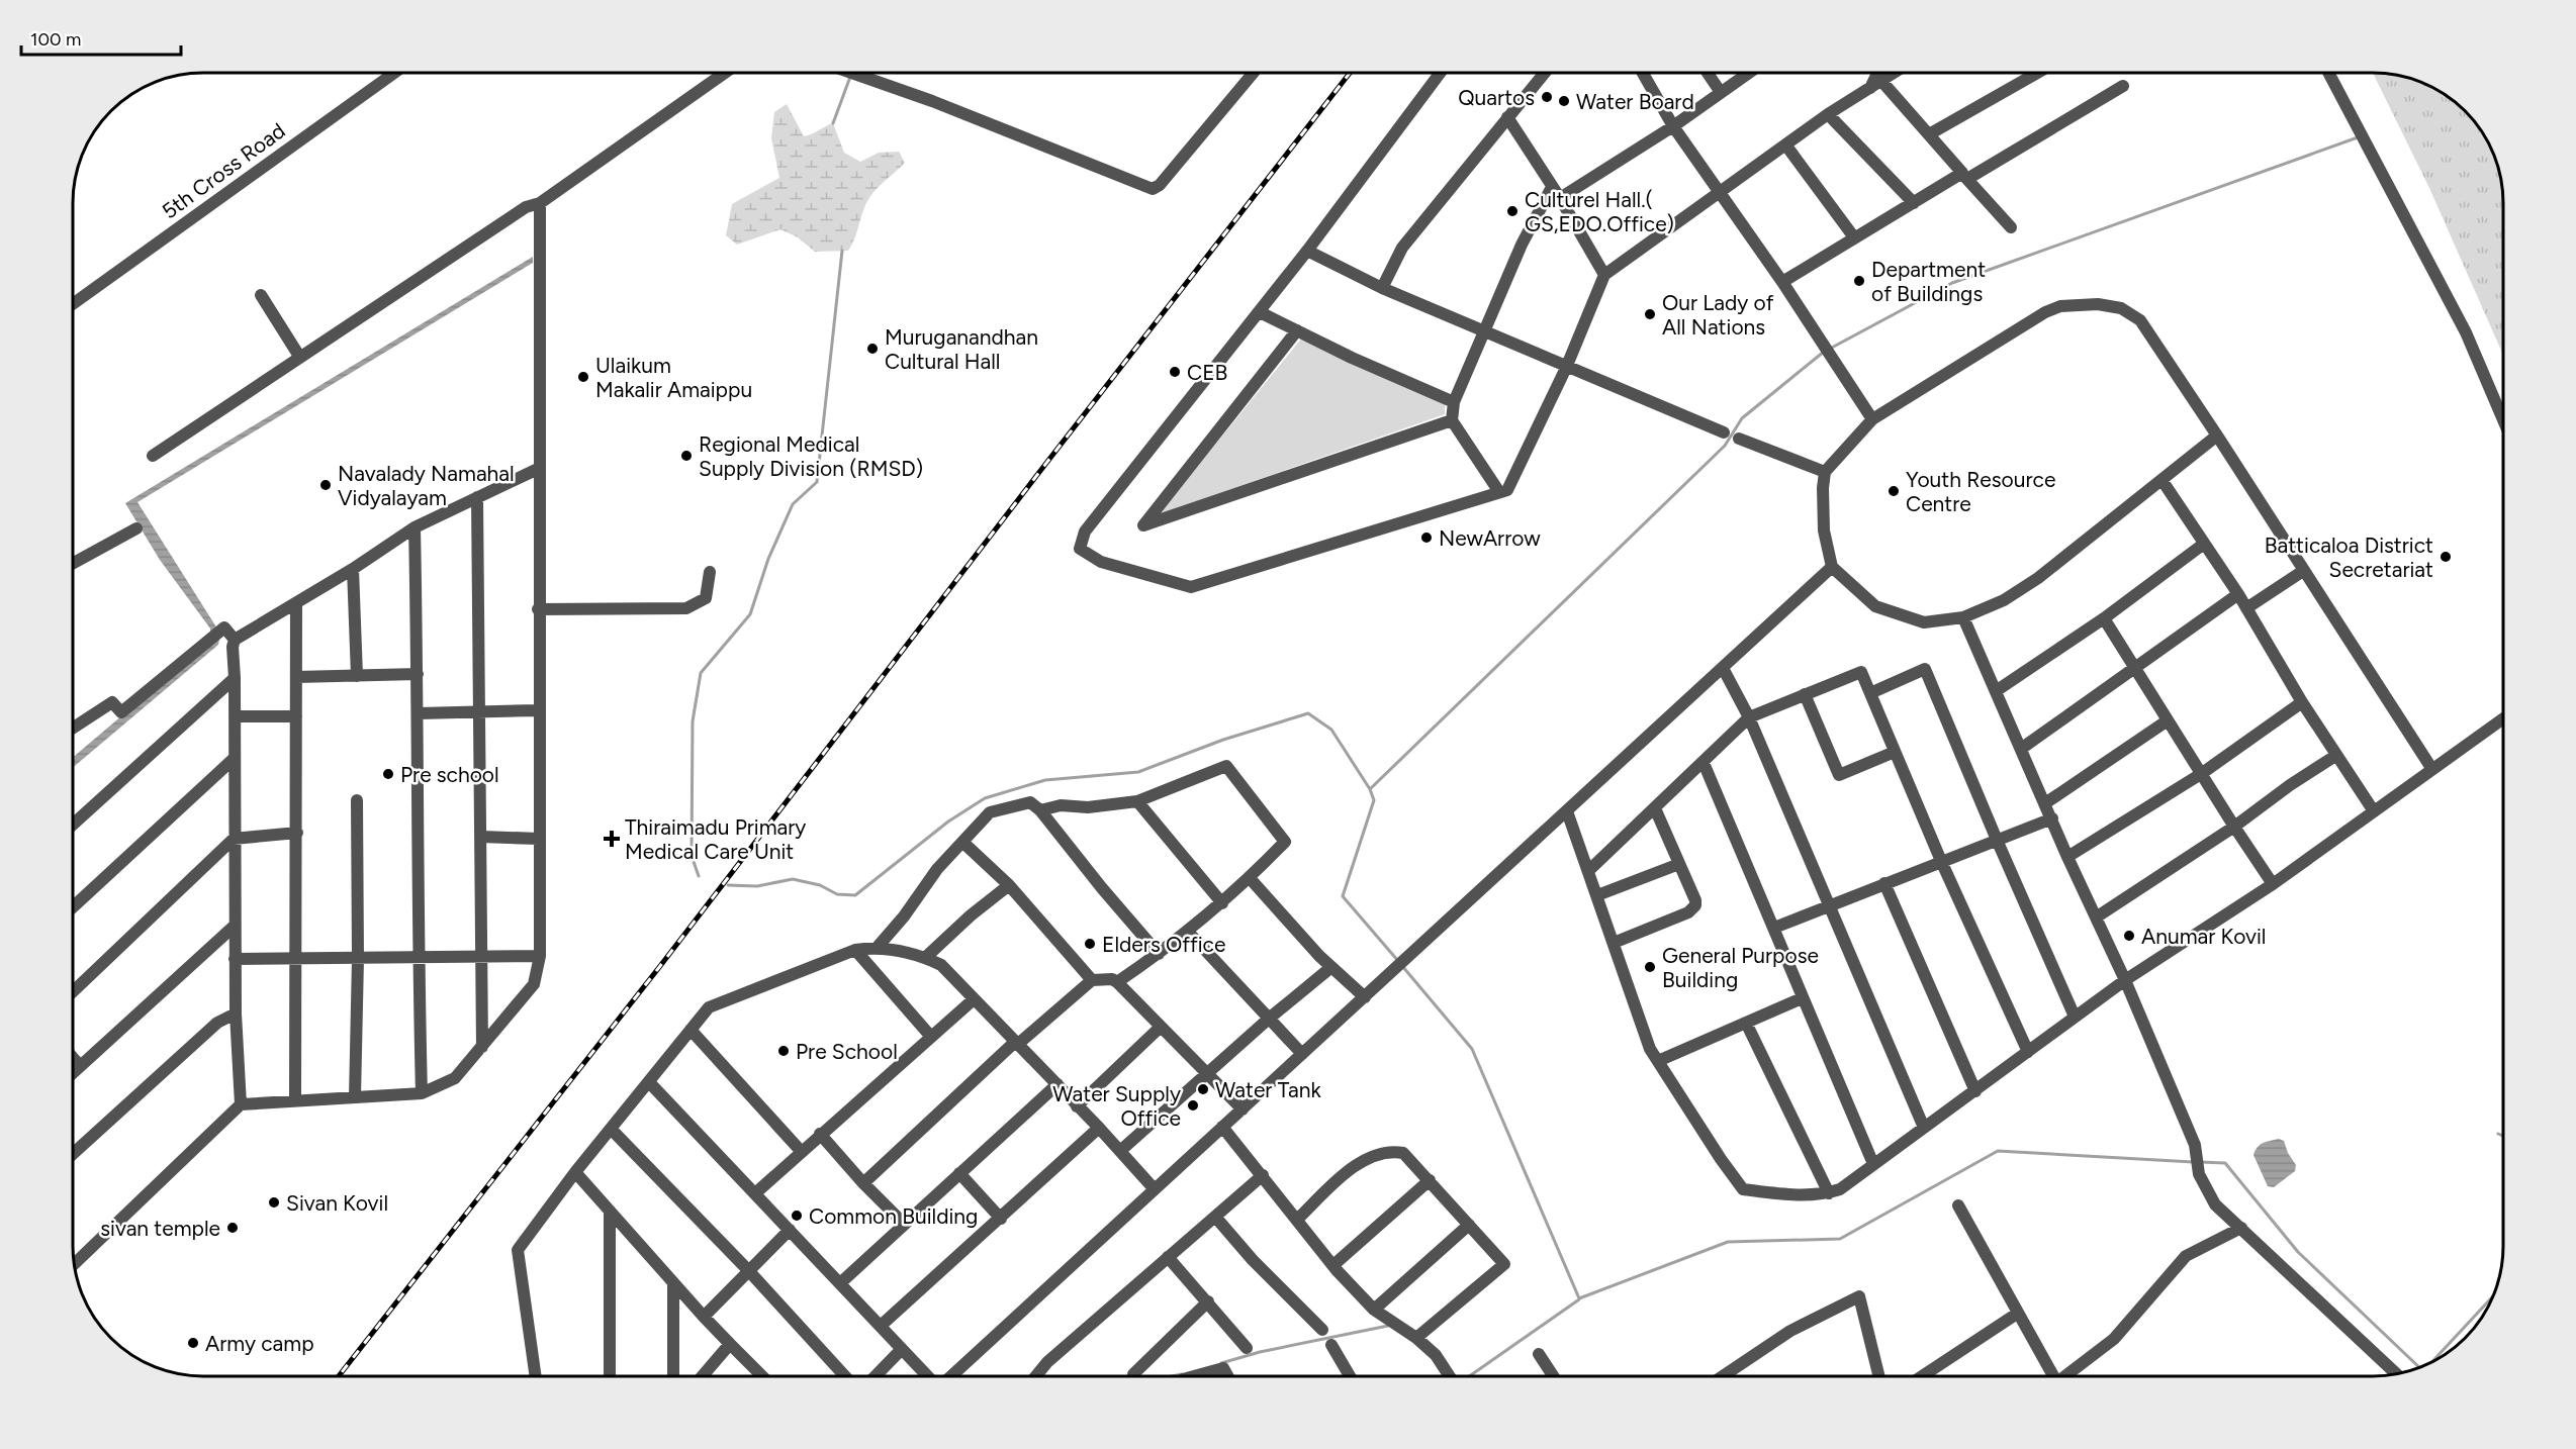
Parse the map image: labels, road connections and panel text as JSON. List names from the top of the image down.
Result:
{
  "streets": {
    "street": ["5th Cross Road"]
  },
  "places": {
    "other": [
      "Quartos",
      "Water Board",
      "Culturel Hall.( GS,EDO.Office)",
      "Department of Buildings",
      "Our Lady of All Nations",
      "Muruganandhan Cultural Hall",
      "CEB",
      "Ulaikum Makalir Amaippu",
      "Regional Medical Supply Division (RMSD)",
      "Navalady Namahal Vidyalayam",
      "Youth Resource Centre",
      "NewArrow",
      "Batticaloa District Secretariat",
      "Pre school",
      "Anumar Kovil",
      "Elders Office",
      "General Purpose Building",
      "Pre School",
      "Water Tank",
      "Water Supply Office",
      "Sivan Kovil",
      "Common Building",
      "sivan temple",
      "Army camp"
    ],
    "health": ["Thiraimadu Primary Medical Care Unit"]
  },
  "scale_bar": "100 m"
}
